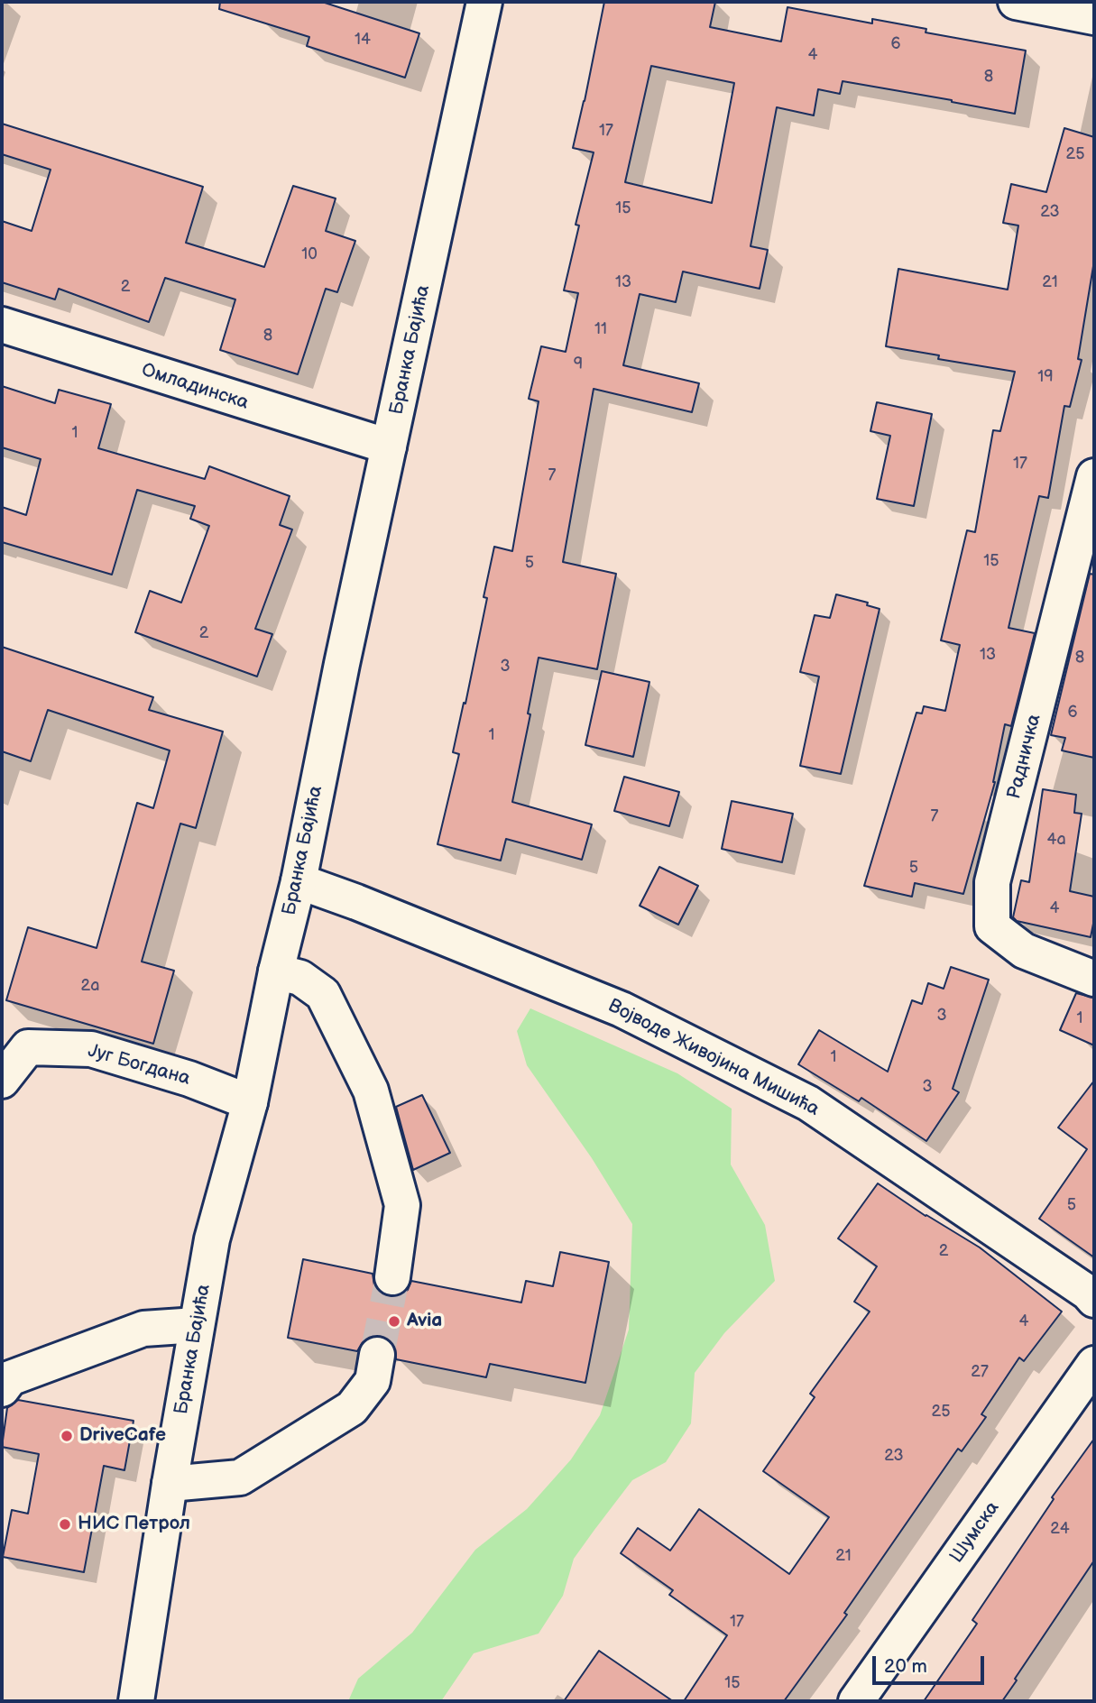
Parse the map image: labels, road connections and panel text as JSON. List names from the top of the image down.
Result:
{
  "streets": {
    "street": [
      "Бранка Бајића",
      "Омладинска",
      "Радничка",
      "Војводе Живојина Мишића",
      "Југ Богдана",
      "Шумска"
    ]
  },
  "crossings": [
    ["Бранка Бајића", "Омладинска"],
    ["Бранка Бајића", "Војводе Живојина Мишића"],
    ["Бранка Бајића", "Југ Богдана"]
  ],
  "places": ["Avia", "DriveCafe", "НИС Петрол"],
  "house_numbers": [
    "14",
    "6",
    "4",
    "8",
    "17",
    "25",
    "15",
    "23",
    "10",
    "13",
    "21",
    "2",
    "11",
    "8",
    "9",
    "19",
    "1",
    "17",
    "7",
    "15",
    "5",
    "2",
    "13",
    "8",
    "3",
    "6",
    "1",
    "7",
    "4a",
    "5",
    "4",
    "2a",
    "3",
    "1",
    "1",
    "3",
    "5",
    "2",
    "4",
    "27",
    "25",
    "23",
    "24",
    "21",
    "17",
    "15"
  ],
  "scale_bar": "20 m"
}
